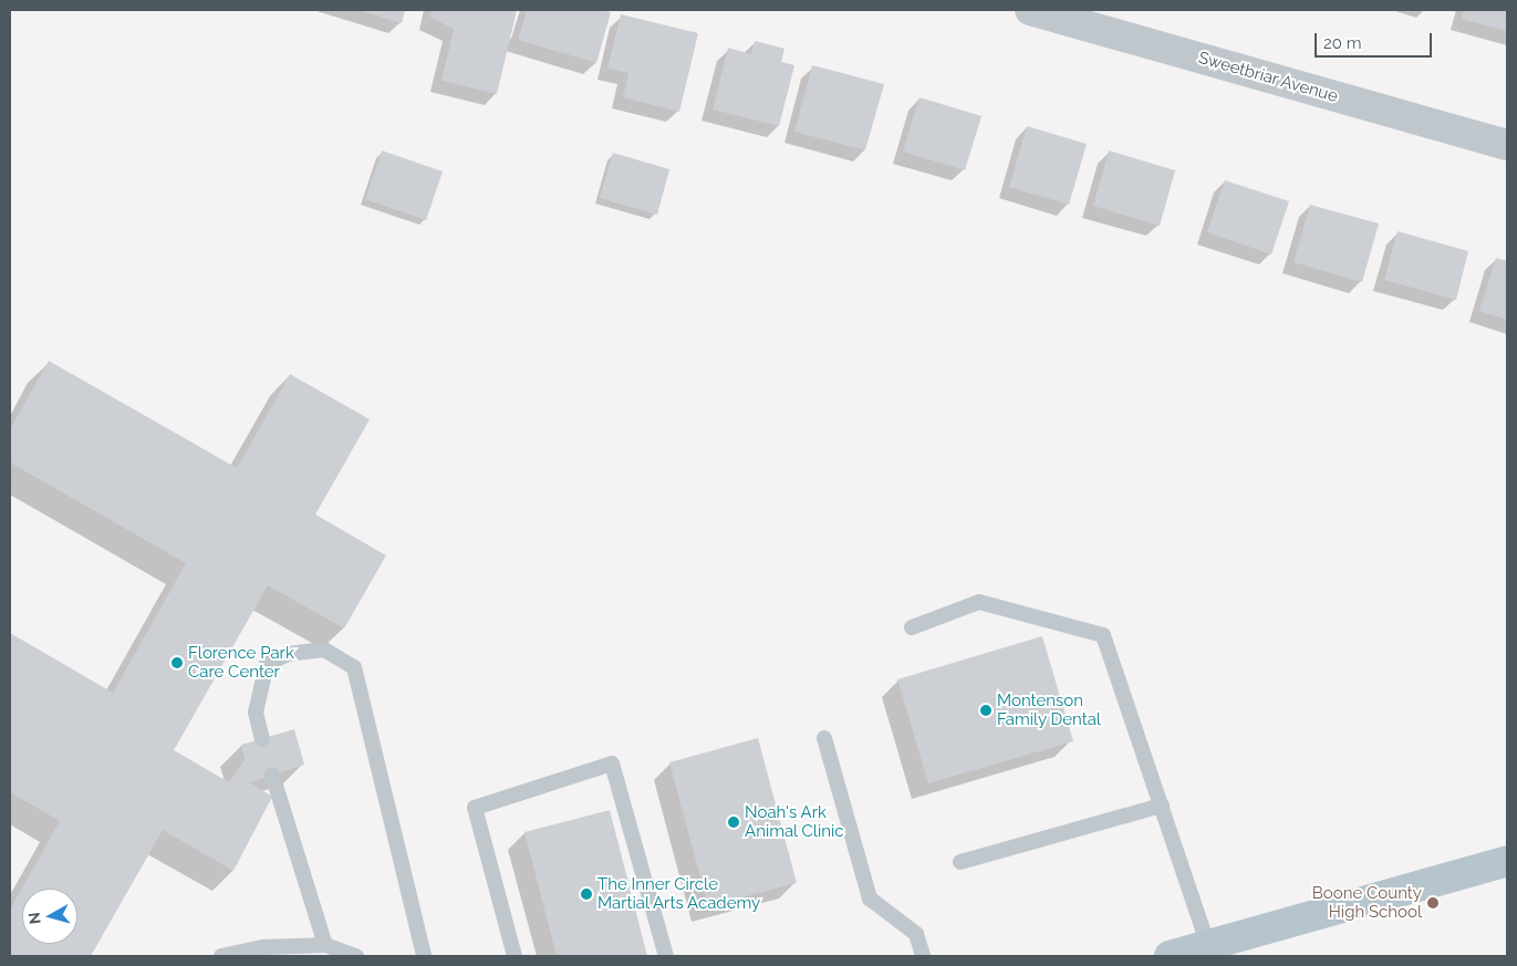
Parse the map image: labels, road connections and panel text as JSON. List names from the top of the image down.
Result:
{
  "streets": {
    "street": ["Sweetbriar Avenue"]
  },
  "places": [
    "Florence Park Care Center",
    "Montenson Family Dental",
    "Noah's Ark Animal Clinic",
    "The Inner Circle Martial Arts Academy",
    "Boone County High School"
  ],
  "scale_bar": "20 m",
  "north": "left"
}
